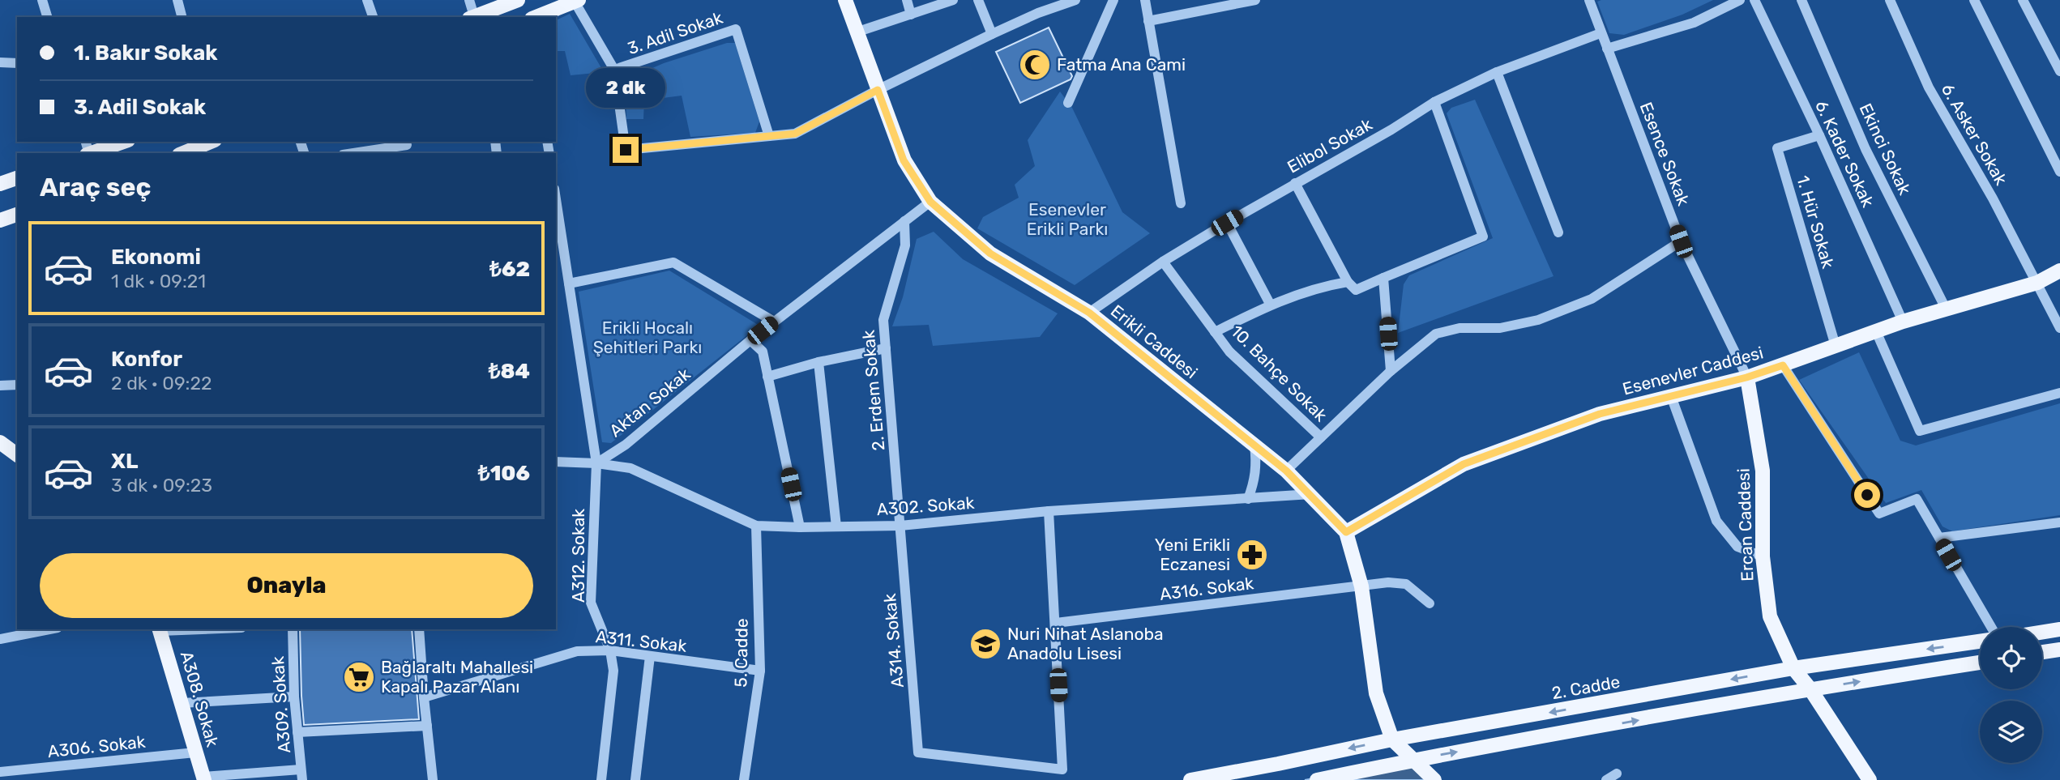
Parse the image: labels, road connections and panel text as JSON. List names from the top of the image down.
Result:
{
  "streets": {
    "main road": [
      "Erikli Caddesi",
      "Esenevler Caddesi",
      "Ercan Caddesi",
      "2. Cadde",
      "A308. Sokak"
    ],
    "street": [
      "3. Adil Sokak",
      "6. Asker Sokak",
      "Elibol Sokak",
      "Ekinci Sokak",
      "Esence Sokak",
      "6. Kader Sokak",
      "1. Hür Sokak",
      "10. Bahçe Sokak",
      "2. Erdem Sokak",
      "Aktan Sokak",
      "A302. Sokak",
      "A312. Sokak",
      "A316. Sokak",
      "A314. Sokak",
      "A311. Sokak",
      "5. Cadde",
      "A309. Sokak",
      "A306. Sokak"
    ]
  },
  "crossings": [
    ["3. Adil Sokak", "Erikli Caddesi"],
    ["6. Asker Sokak", "Esenevler Caddesi"],
    ["Elibol Sokak", "Esence Sokak"],
    ["Elibol Sokak", "Erikli Caddesi"],
    ["Elibol Sokak", "10. Bahçe Sokak"],
    ["Ekinci Sokak", "Esenevler Caddesi"],
    ["Esence Sokak", "Esenevler Caddesi"],
    ["Esence Sokak", "Ercan Caddesi"],
    ["6. Kader Sokak", "1. Hür Sokak"],
    ["6. Kader Sokak", "Esenevler Caddesi"],
    ["1. Hür Sokak", "Esenevler Caddesi"],
    ["Erikli Caddesi", "Esenevler Caddesi"],
    ["Erikli Caddesi", "Aktan Sokak"],
    ["Erikli Caddesi", "A302. Sokak"],
    ["Erikli Caddesi", "A316. Sokak"],
    ["Erikli Caddesi", "2. Cadde"],
    ["Esenevler Caddesi", "Ercan Caddesi"],
    ["2. Erdem Sokak", "Aktan Sokak"],
    ["2. Erdem Sokak", "A302. Sokak"],
    ["2. Erdem Sokak", "A314. Sokak"],
    ["Aktan Sokak", "A302. Sokak"],
    ["Aktan Sokak", "A312. Sokak"],
    ["A302. Sokak", "A312. Sokak"],
    ["A302. Sokak", "A314. Sokak"],
    ["A302. Sokak", "5. Cadde"],
    ["Ercan Caddesi", "2. Cadde"],
    ["A312. Sokak", "A311. Sokak"],
    ["A316. Sokak", "A314. Sokak"],
    ["A311. Sokak", "5. Cadde"],
    ["A308. Sokak", "A306. Sokak"]
  ],
  "parks": ["Esenevler Erikli Parkı", "Erikli Hocalı Şehitleri Parkı"],
  "places": {
    "mosque": ["Fatma Ana Cami"],
    "pharmacy": ["Yeni Erikli Eczanesi"],
    "school or university": ["Nuri Nihat Aslanoba Anadolu Lisesi"],
    "supermarket": ["Bağlaraltı Mahallesi Kapalı Pazar Alanı"]
  },
  "page": {
    "banner": ["1. Bakır Sokak", "3. Adil Sokak"],
    "bubble": "2 dk",
    "heading": "Araç seç",
    "list": [
      {
        "name": "Ekonomi",
        "note": "1 dk · 09:21",
        "value": "₺62"
      },
      {
        "name": "Konfor",
        "note": "2 dk · 09:22",
        "value": "₺84"
      },
      {
        "name": "XL",
        "note": "3 dk · 09:23",
        "value": "₺106"
      }
    ],
    "buttons": "Onayla"
  }
}
